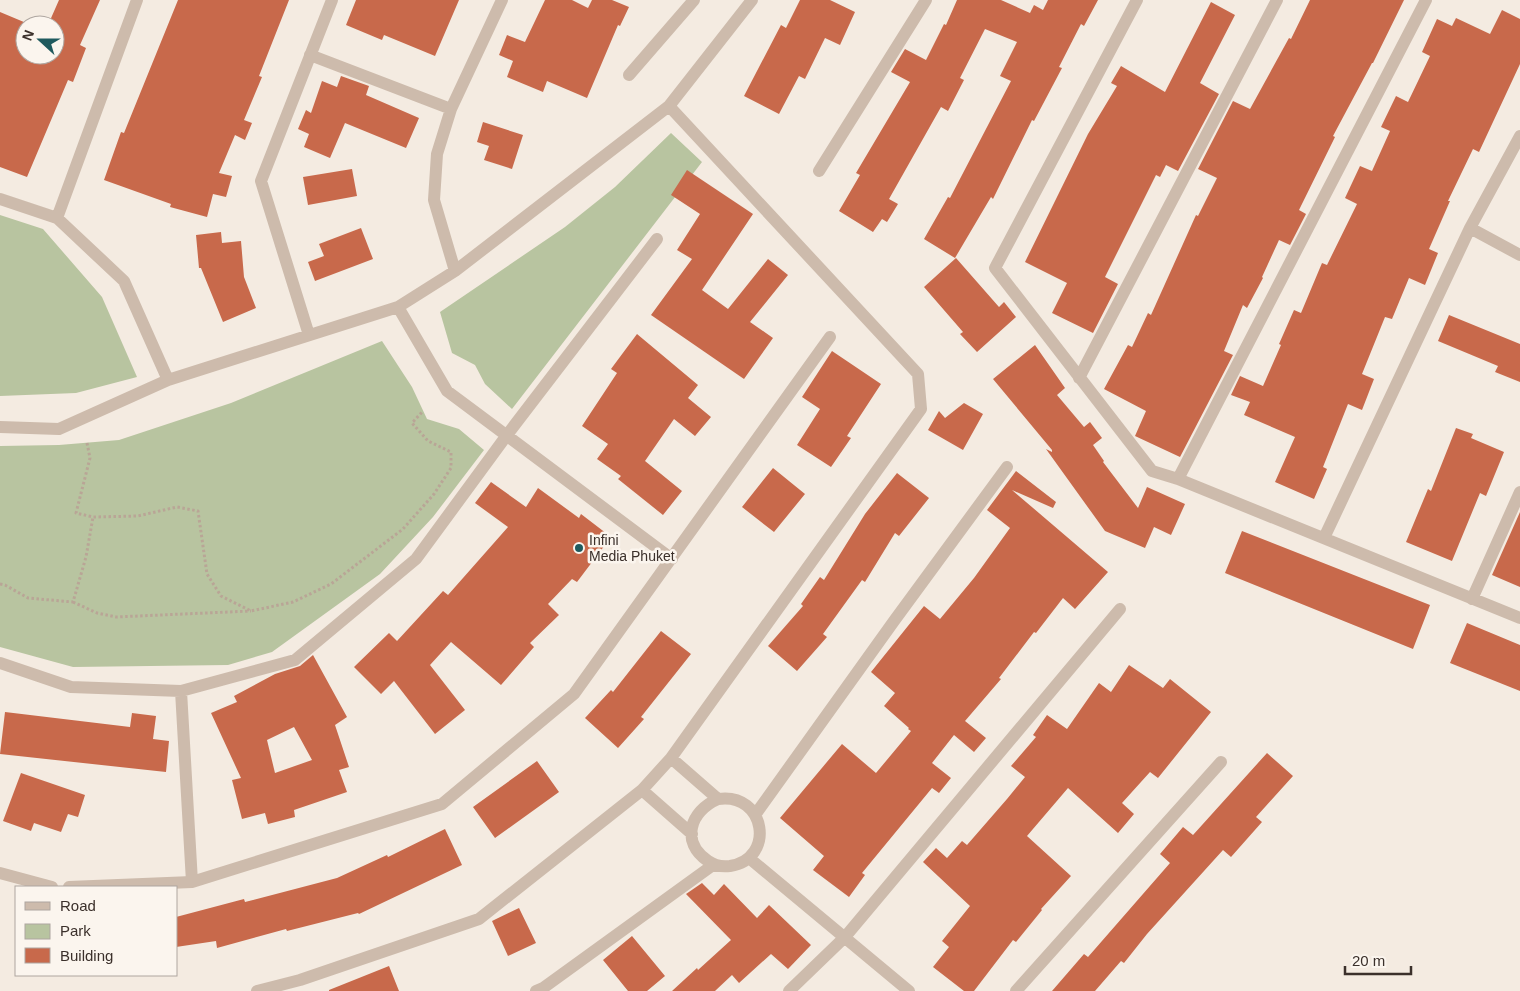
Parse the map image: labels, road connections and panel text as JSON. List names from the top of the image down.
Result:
{
  "places": ["Infini Media Phuket"],
  "legend": ["Road", "Park", "Building"],
  "scale_bar": "20 m",
  "north": "left"
}
